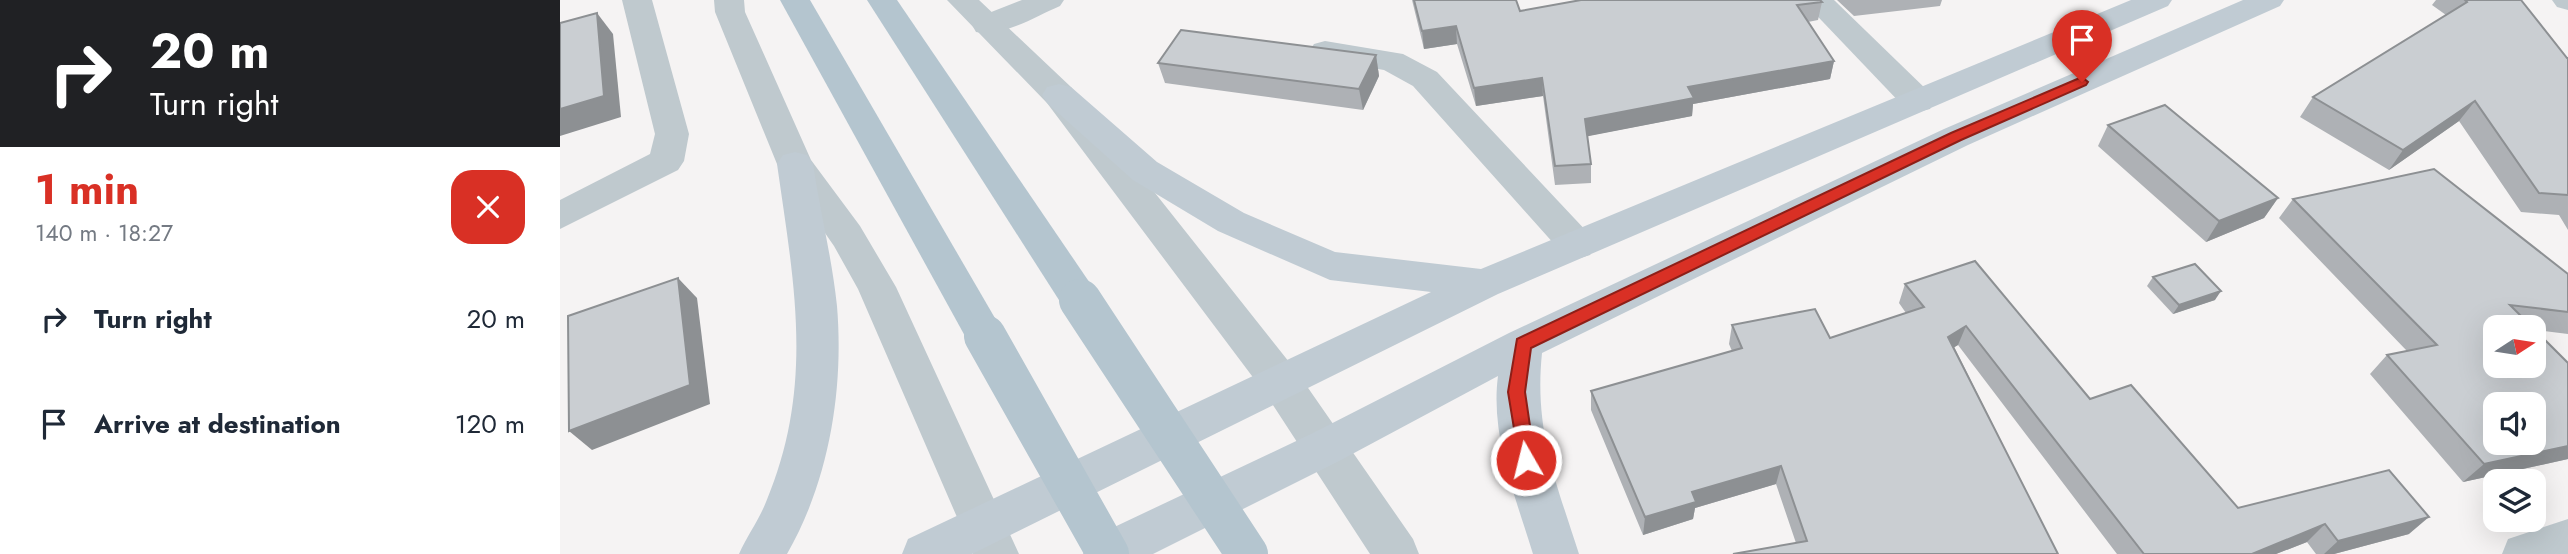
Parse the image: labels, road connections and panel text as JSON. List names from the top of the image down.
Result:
{
  "north": "right",
  "page": {
    "turn": ["20 m", "Turn right"],
    "heading": ["1 min", "140 m · 18:27"],
    "list": [
      {
        "name": "Turn right",
        "value": "20 m"
      },
      {
        "name": "Arrive at destination",
        "value": "120 m"
      }
    ]
  }
}
